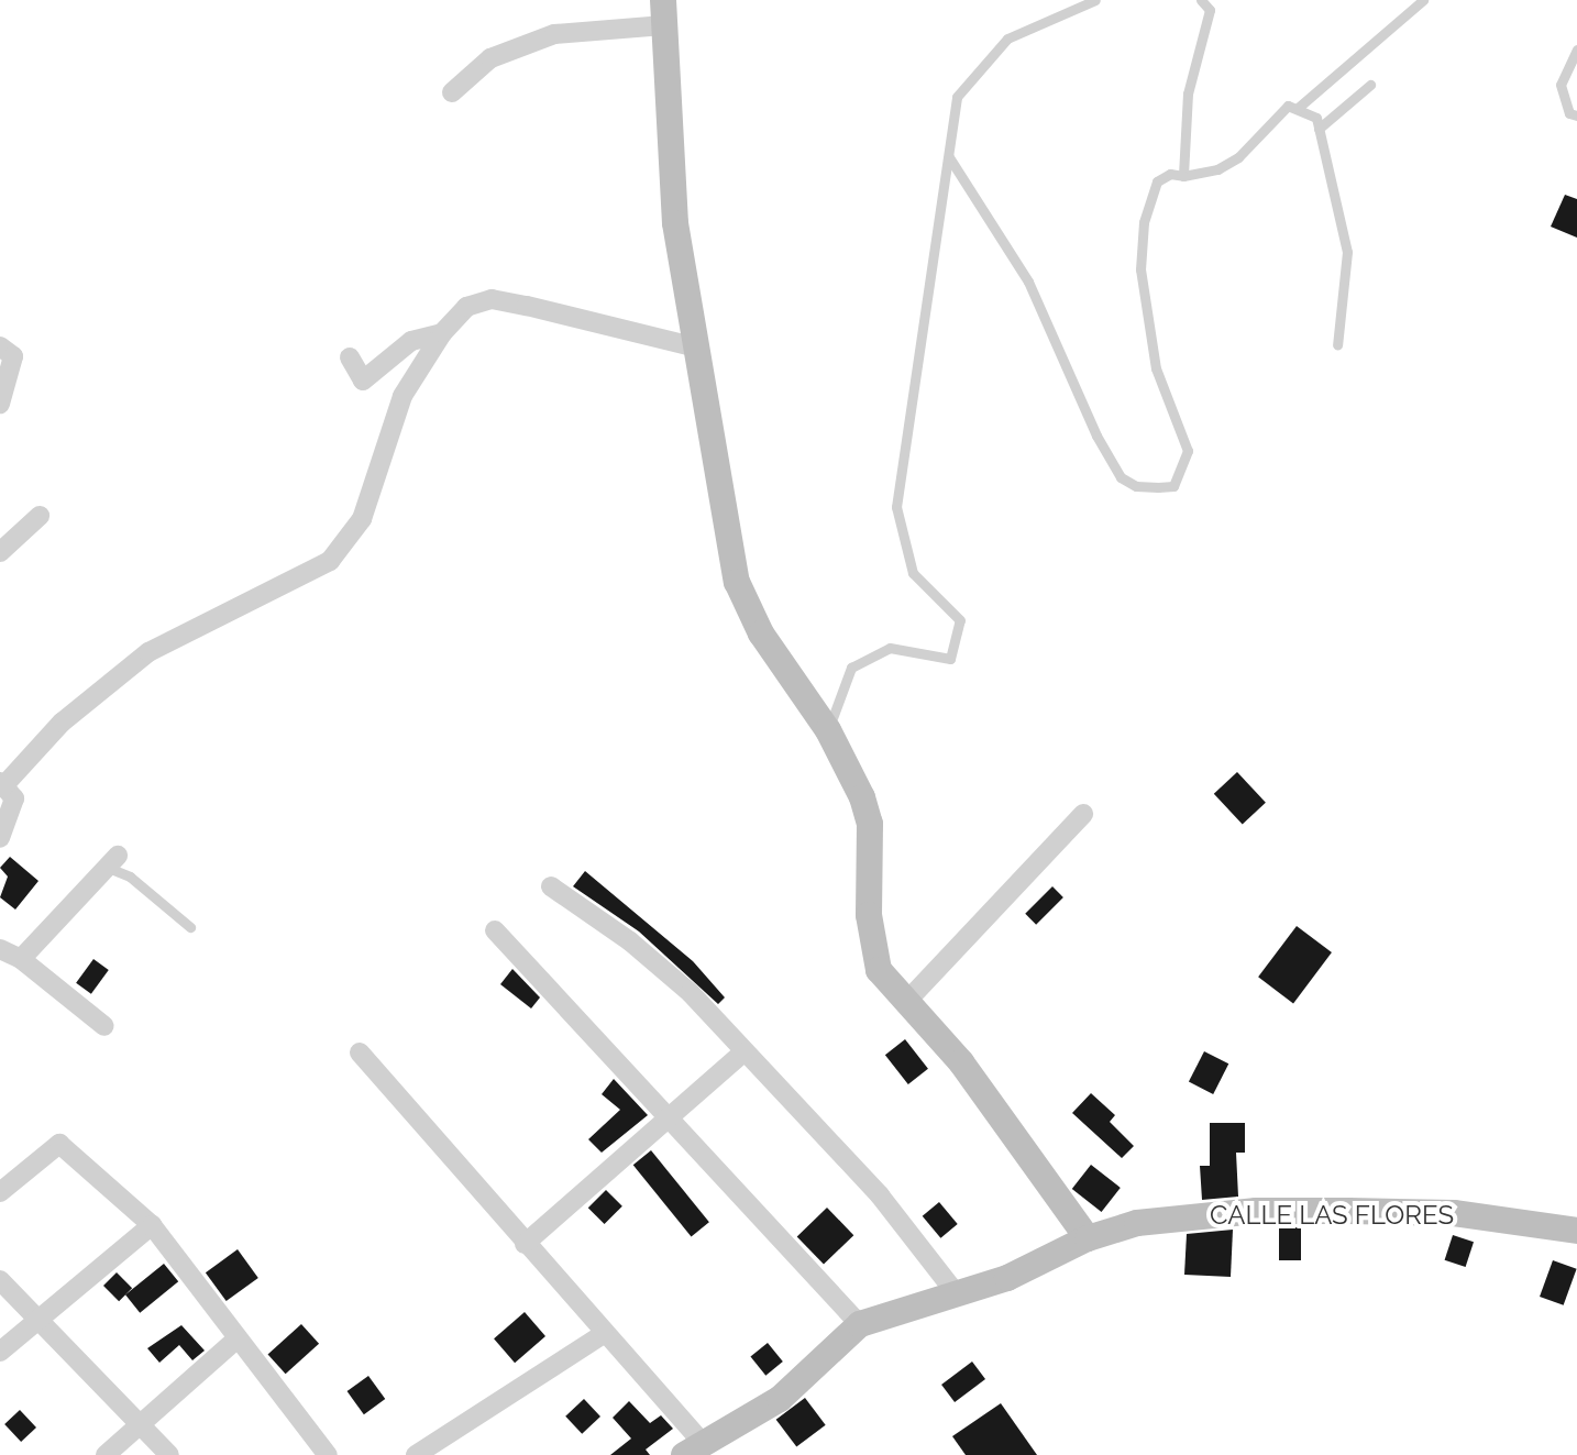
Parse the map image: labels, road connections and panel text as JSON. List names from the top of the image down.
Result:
{
  "streets": {
    "street": ["CALLE LAS FLORES"]
  }
}
